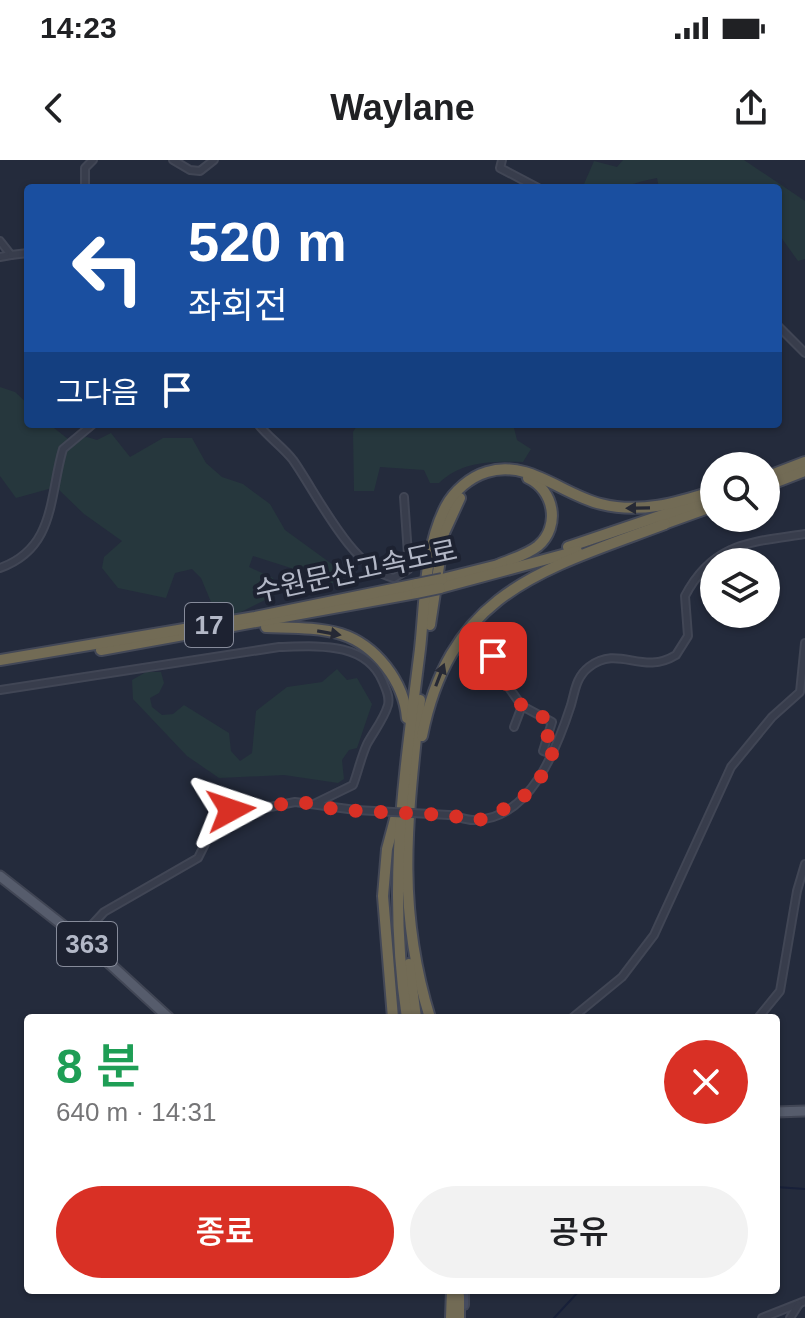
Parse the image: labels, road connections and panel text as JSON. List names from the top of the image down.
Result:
{
  "streets": {
    "highway": ["수원문산고속도로", "17"],
    "main road": ["363"]
  },
  "page": {
    "status": "14:23",
    "header": "Waylane",
    "turn": ["520 m", "좌회전"],
    "then": "그다음",
    "heading": ["8 분", "640 m · 14:31"],
    "buttons": ["종료", "공유"]
  }
}
